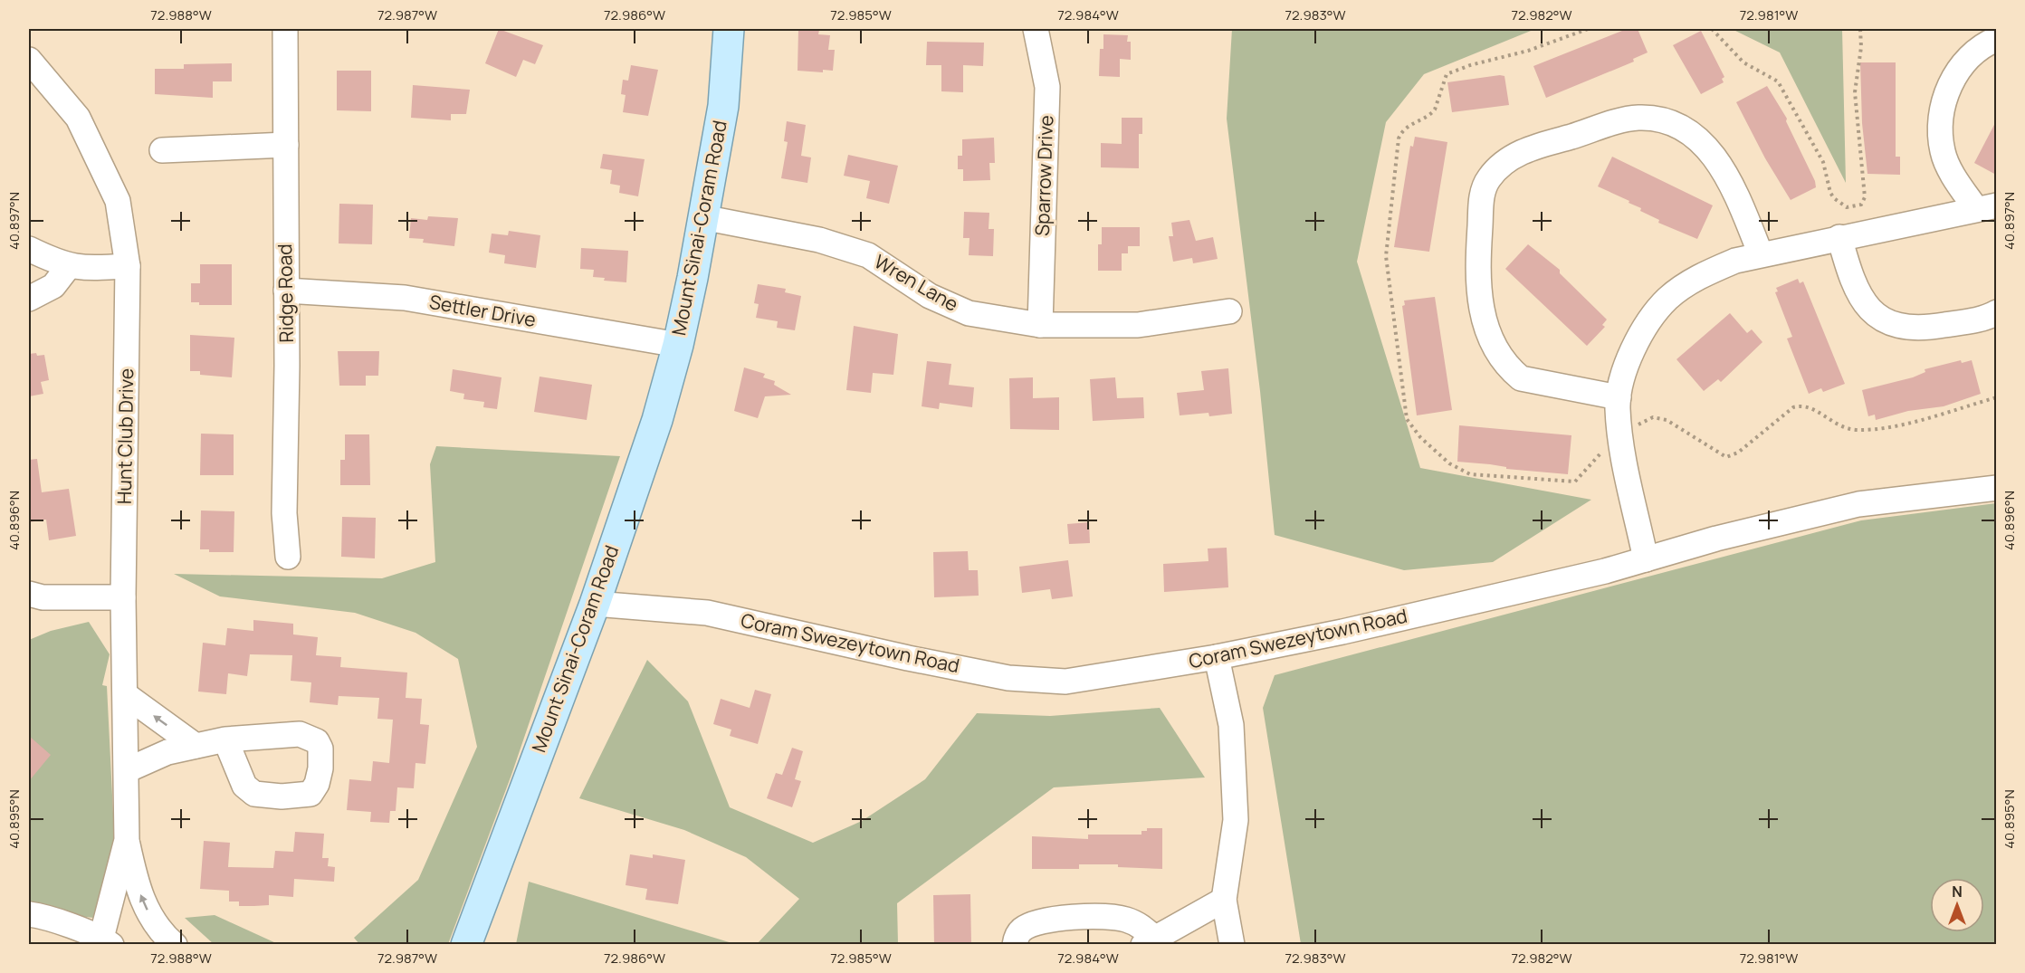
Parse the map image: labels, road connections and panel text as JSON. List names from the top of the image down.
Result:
{
  "streets": {
    "main road": ["Mount Sinai-Coram Road"],
    "street": [
      "Sparrow Drive",
      "Wren Lane",
      "Ridge Road",
      "Settler Drive",
      "Hunt Club Drive",
      "Coram Swezeytown Road"
    ]
  },
  "crossings": [
    ["Sparrow Drive", "Wren Lane"],
    ["Mount Sinai-Coram Road", "Wren Lane"],
    ["Mount Sinai-Coram Road", "Settler Drive"],
    ["Mount Sinai-Coram Road", "Coram Swezeytown Road"],
    ["Ridge Road", "Settler Drive"]
  ],
  "north": "top",
  "coordinates": [
    "72.988°W",
    "72.987°W",
    "72.986°W",
    "72.985°W",
    "72.984°W",
    "72.983°W",
    "72.982°W",
    "72.981°W",
    "40.897°N",
    "40.896°N",
    "40.895°N"
  ]
}
